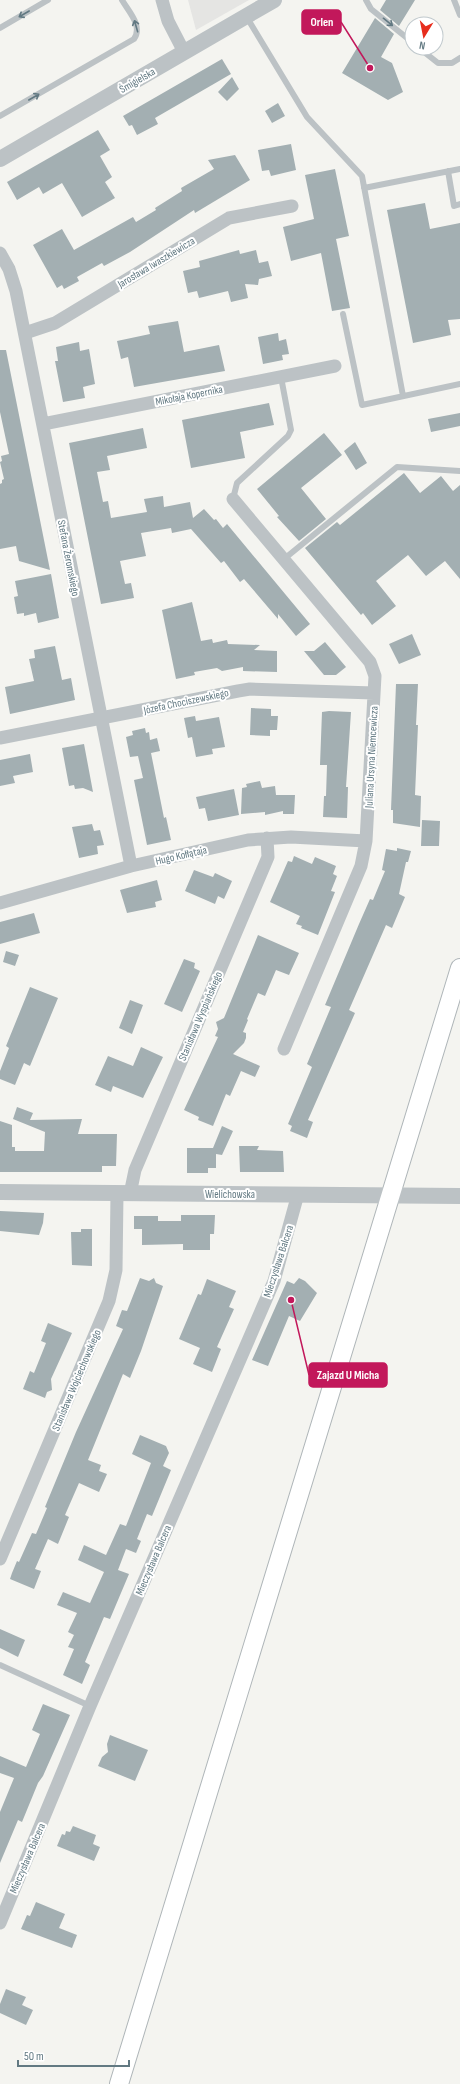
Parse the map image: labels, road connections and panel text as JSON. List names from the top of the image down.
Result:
{
  "streets": {
    "street": [
      "Śmigielska",
      "Jarosława Iwaszkiewicza",
      "Mikołaja Kopernika",
      "Stefana Żeromskiego",
      "Józefa Chociszewskiego",
      "Juliana Ursyna Niemcewicza",
      "Hugo Kołłątaja",
      "Stanisława Wyspiańskiego",
      "Wielichowska",
      "Mieczysława Balcera",
      "Stanisława Wojciechowskiego"
    ]
  },
  "crossings": [
    ["Jarosława Iwaszkiewicza", "Stefana Żeromskiego"],
    ["Mikołaja Kopernika", "Stefana Żeromskiego"],
    ["Stefana Żeromskiego", "Józefa Chociszewskiego"],
    ["Stefana Żeromskiego", "Hugo Kołłątaja"],
    ["Józefa Chociszewskiego", "Juliana Ursyna Niemcewicza"],
    ["Juliana Ursyna Niemcewicza", "Hugo Kołłątaja"],
    ["Hugo Kołłątaja", "Stanisława Wyspiańskiego"],
    ["Stanisława Wyspiańskiego", "Wielichowska"],
    ["Stanisława Wyspiańskiego", "Stanisława Wojciechowskiego"],
    ["Wielichowska", "Mieczysława Balcera"],
    ["Wielichowska", "Stanisława Wojciechowskiego"]
  ],
  "places": ["Orlen", "Zajazd U Micha"],
  "scale_bar": "50 m",
  "north": "bottom"
}
